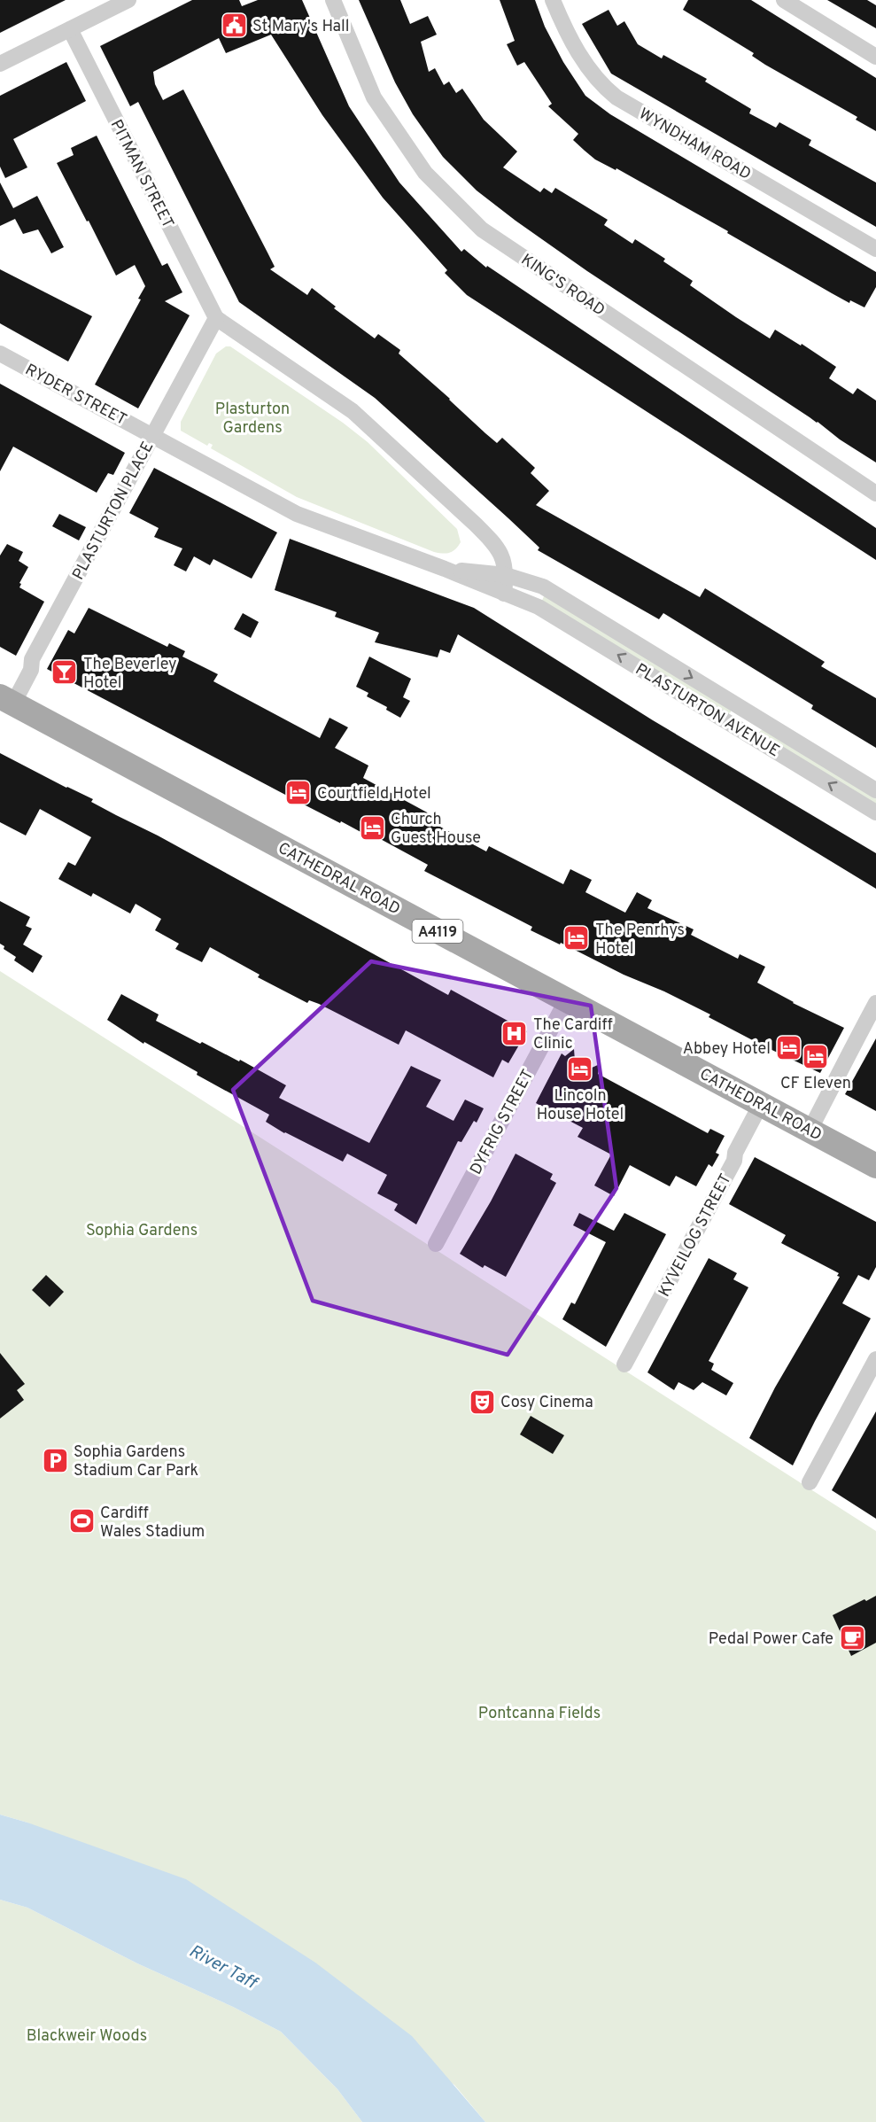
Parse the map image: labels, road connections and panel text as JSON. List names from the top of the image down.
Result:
{
  "streets": {
    "main road": ["CATHEDRAL ROAD", "A4119"],
    "street": [
      "WYNDHAM ROAD",
      "PITMAN STREET",
      "KING'S ROAD",
      "RYDER STREET",
      "PLASTURTON PLACE",
      "PLASTURTON AVENUE",
      "DYFRIG STREET",
      "KYVEILOG STREET"
    ]
  },
  "crossings": [
    ["PITMAN STREET", "PLASTURTON PLACE"],
    ["RYDER STREET", "PLASTURTON PLACE"],
    ["PLASTURTON PLACE", "CATHEDRAL ROAD"],
    ["CATHEDRAL ROAD", "DYFRIG STREET"],
    ["CATHEDRAL ROAD", "KYVEILOG STREET"]
  ],
  "water": ["River Taff"],
  "parks": [
    "Plasturton Gardens",
    "Sophia Gardens",
    "Pontcanna Fields",
    "Blackweir Woods"
  ],
  "places": {
    "public building": ["St Mary's Hall"],
    "bar": ["The Beverley Hotel"],
    "hotel": [
      "Courtfield Hotel",
      "Church Guest House",
      "The Penrhys Hotel",
      "Abbey Hotel",
      "CF Eleven",
      "Lincoln House Hotel"
    ],
    "hospital": ["The Cardiff Clinic"],
    "theatre": ["Cosy Cinema"],
    "parking": ["Sophia Gardens Stadium Car Park"],
    "sports": ["Cardiff Wales Stadium"],
    "cafe": ["Pedal Power Cafe"]
  }
}
